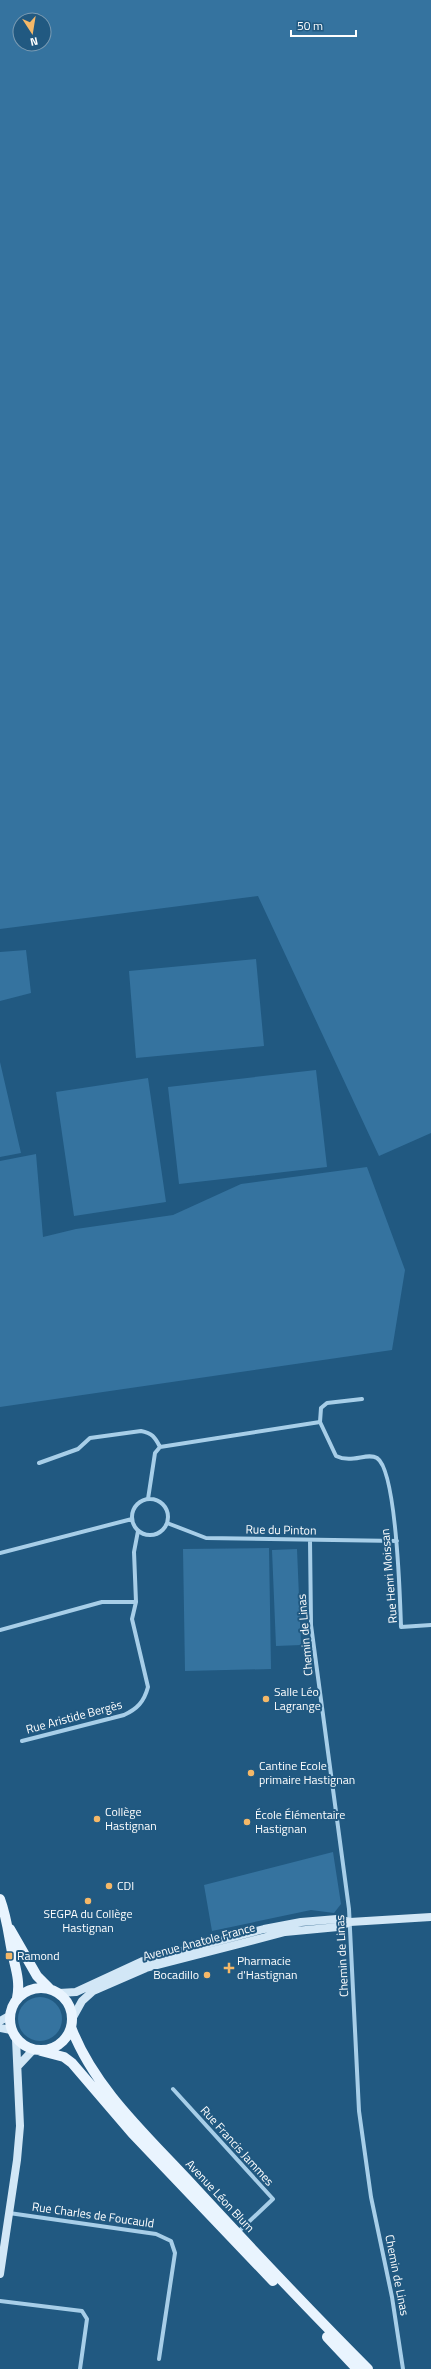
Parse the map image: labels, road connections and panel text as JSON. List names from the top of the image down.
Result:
{
  "streets": {
    "main road": ["Avenue Léon Blum"],
    "street": [
      "Rue du Pinton",
      "Rue Henri Moissan",
      "Chemin de Linas",
      "Rue Aristide Bergès",
      "Avenue Anatole France",
      "Rue Francis Jammes",
      "Rue Charles de Foucauld"
    ]
  },
  "crossings": [
    ["Rue du Pinton", "Rue Henri Moissan"],
    ["Rue du Pinton", "Chemin de Linas"],
    ["Rue du Pinton", "Rue Aristide Bergès"],
    ["Chemin de Linas", "Avenue Anatole France"],
    ["Avenue Anatole France", "Avenue Léon Blum"],
    ["Rue Francis Jammes", "Avenue Léon Blum"]
  ],
  "places": {
    "other": [
      "Salle Léo Lagrange",
      "Cantine Ecole primaire Hastignan",
      "Collège Hastignan",
      "École Élémentaire Hastignan",
      "CDI",
      "SEGPA du Collège Hastignan",
      "Bocadillo"
    ],
    "transit": ["Ramond"],
    "health": ["Pharmacie d'Hastignan"]
  },
  "scale_bar": "50 m",
  "north": "bottom"
}
